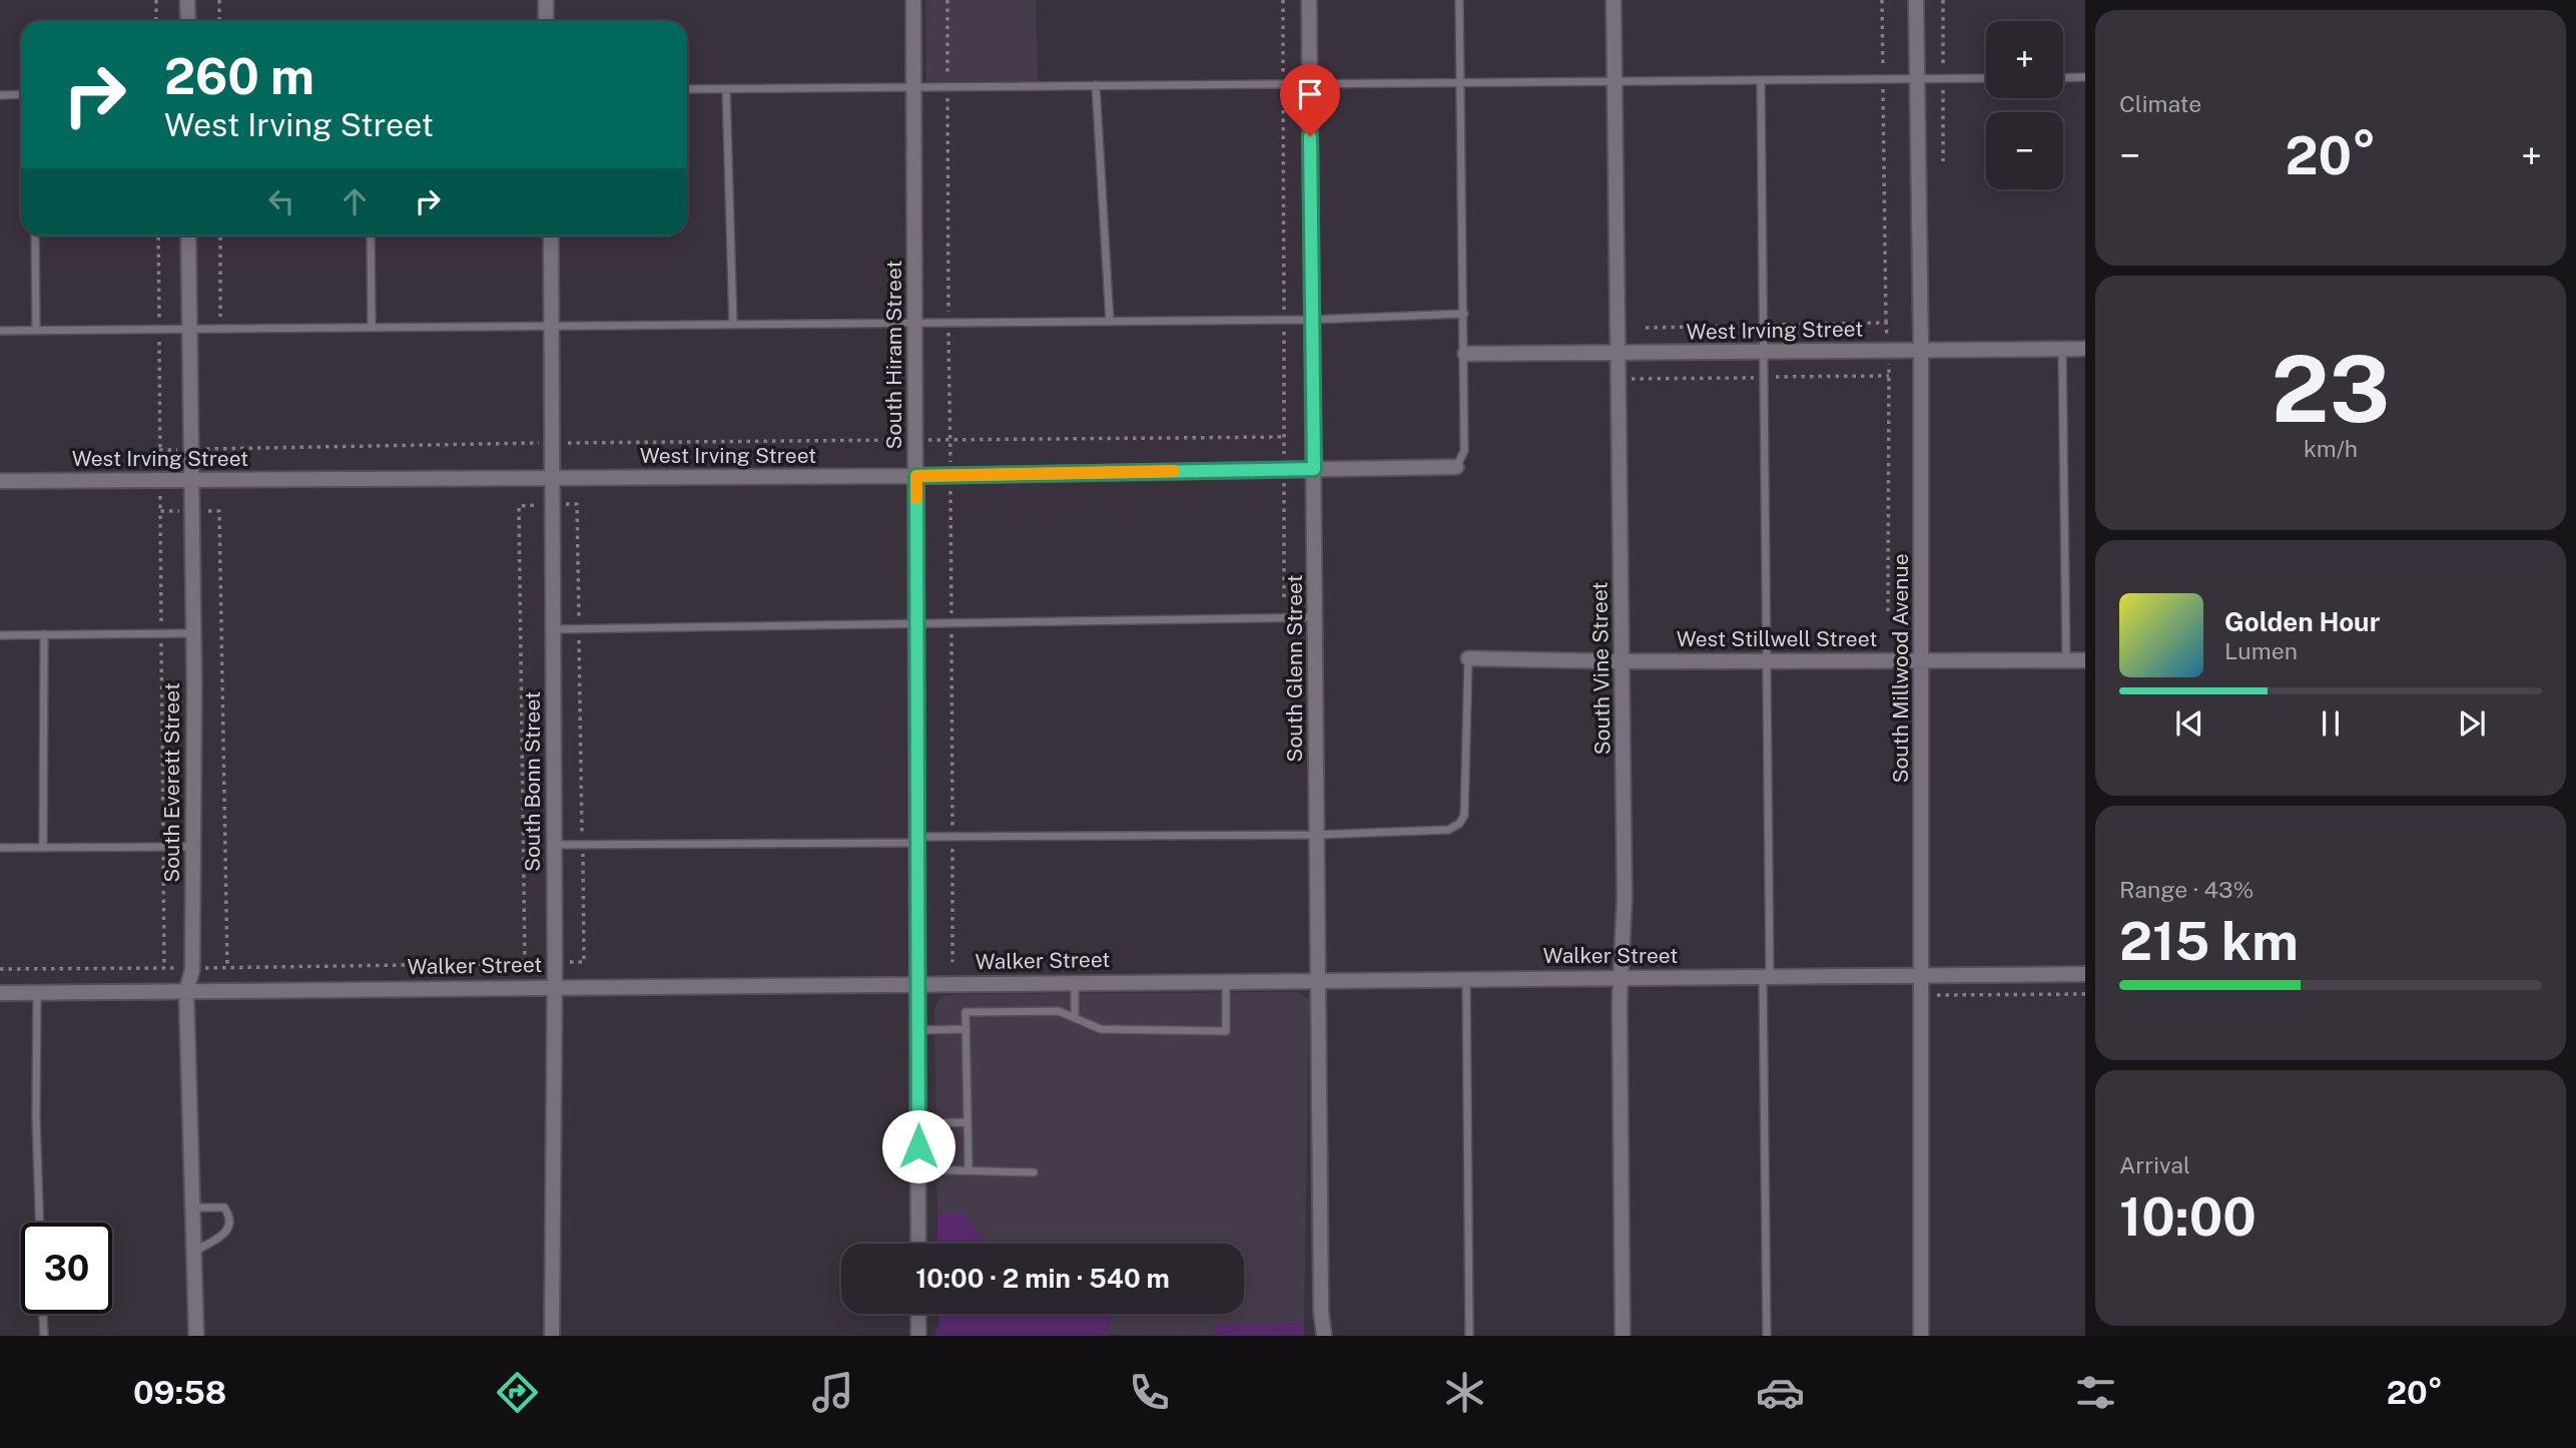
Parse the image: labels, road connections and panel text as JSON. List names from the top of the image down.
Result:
{
  "streets": {
    "street": [
      "West Irving Street",
      "South Hiram Street",
      "West Stillwell Street",
      "South Glenn Street",
      "South Vine Street",
      "South Millwood Avenue",
      "South Bonn Street",
      "South Everett Street",
      "Walker Street"
    ]
  },
  "crossings": [
    ["West Irving Street", "South Hiram Street"],
    ["West Irving Street", "South Glenn Street"],
    ["West Irving Street", "South Vine Street"],
    ["West Irving Street", "South Millwood Avenue"],
    ["West Irving Street", "South Bonn Street"],
    ["West Irving Street", "South Everett Street"],
    ["South Hiram Street", "Walker Street"],
    ["West Stillwell Street", "South Vine Street"],
    ["West Stillwell Street", "South Millwood Avenue"],
    ["South Glenn Street", "Walker Street"],
    ["South Vine Street", "Walker Street"],
    ["South Millwood Avenue", "Walker Street"],
    ["South Bonn Street", "Walker Street"],
    ["South Everett Street", "Walker Street"]
  ],
  "page": {
    "tile": [
      "Climate",
      ["23", "km/h"],
      ["Range · 43%", "215 km"],
      ["Arrival", "10:00"]
    ],
    "map_buttons": ["+", "−"],
    "turn": ["260 m", "West Irving Street"],
    "heat": ["−", "20°", "+"],
    "song": ["Golden Hour", "Lumen"],
    "limit": "30",
    "trip": "10:00 · 2 min · 540 m",
    "tabs": ["09:58", "20°"]
  }
}
